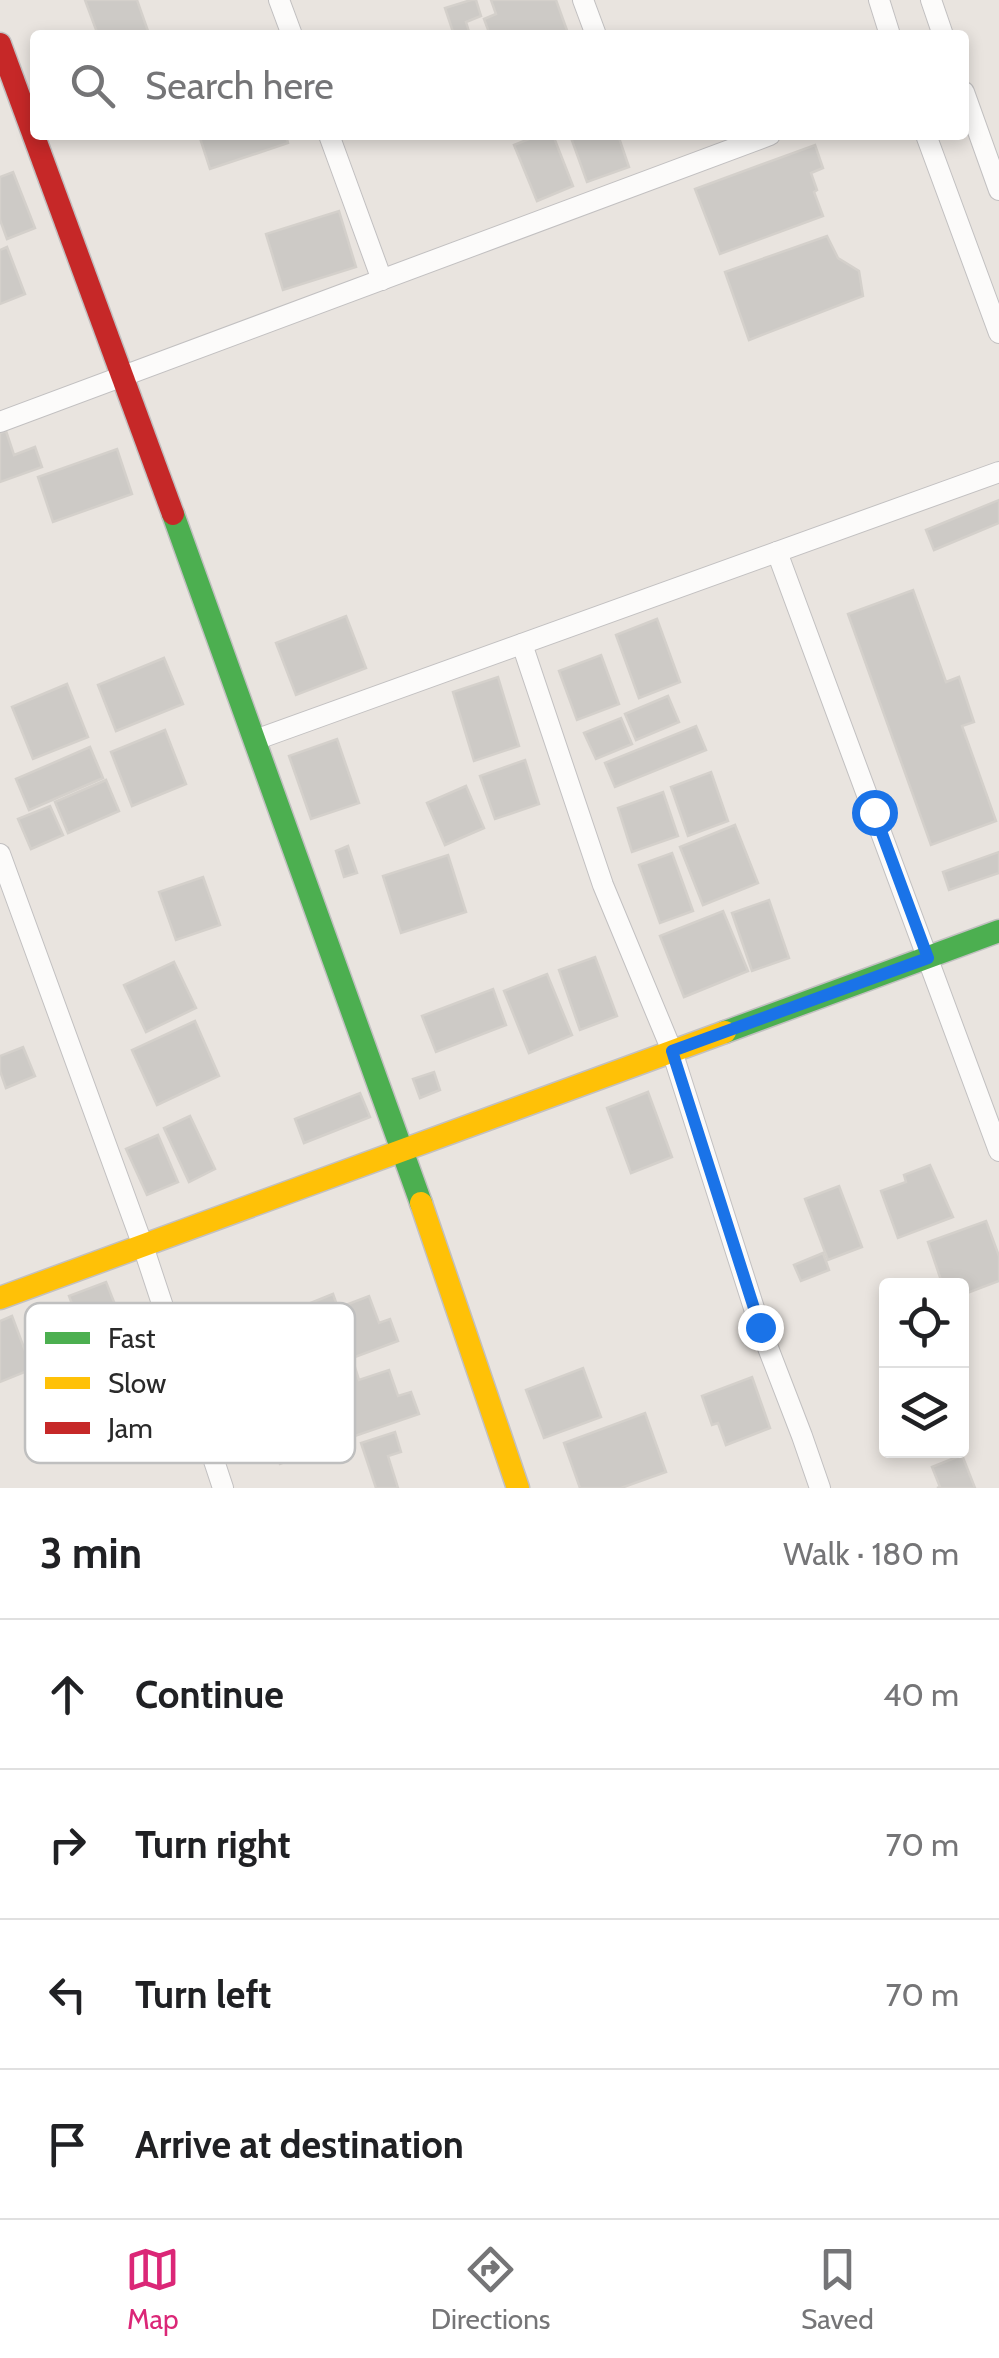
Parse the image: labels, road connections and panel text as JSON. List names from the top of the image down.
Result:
{
  "legend": ["Fast", "Slow", "Jam"],
  "page": {
    "search": "Search here",
    "heading": ["3 min", "Walk · 180 m"],
    "list": [
      ["Continue", "40 m"],
      ["Turn right", "70 m"],
      ["Turn left", "70 m"],
      "Arrive at destination"
    ],
    "nav": ["Map", "Directions", "Saved"]
  }
}
